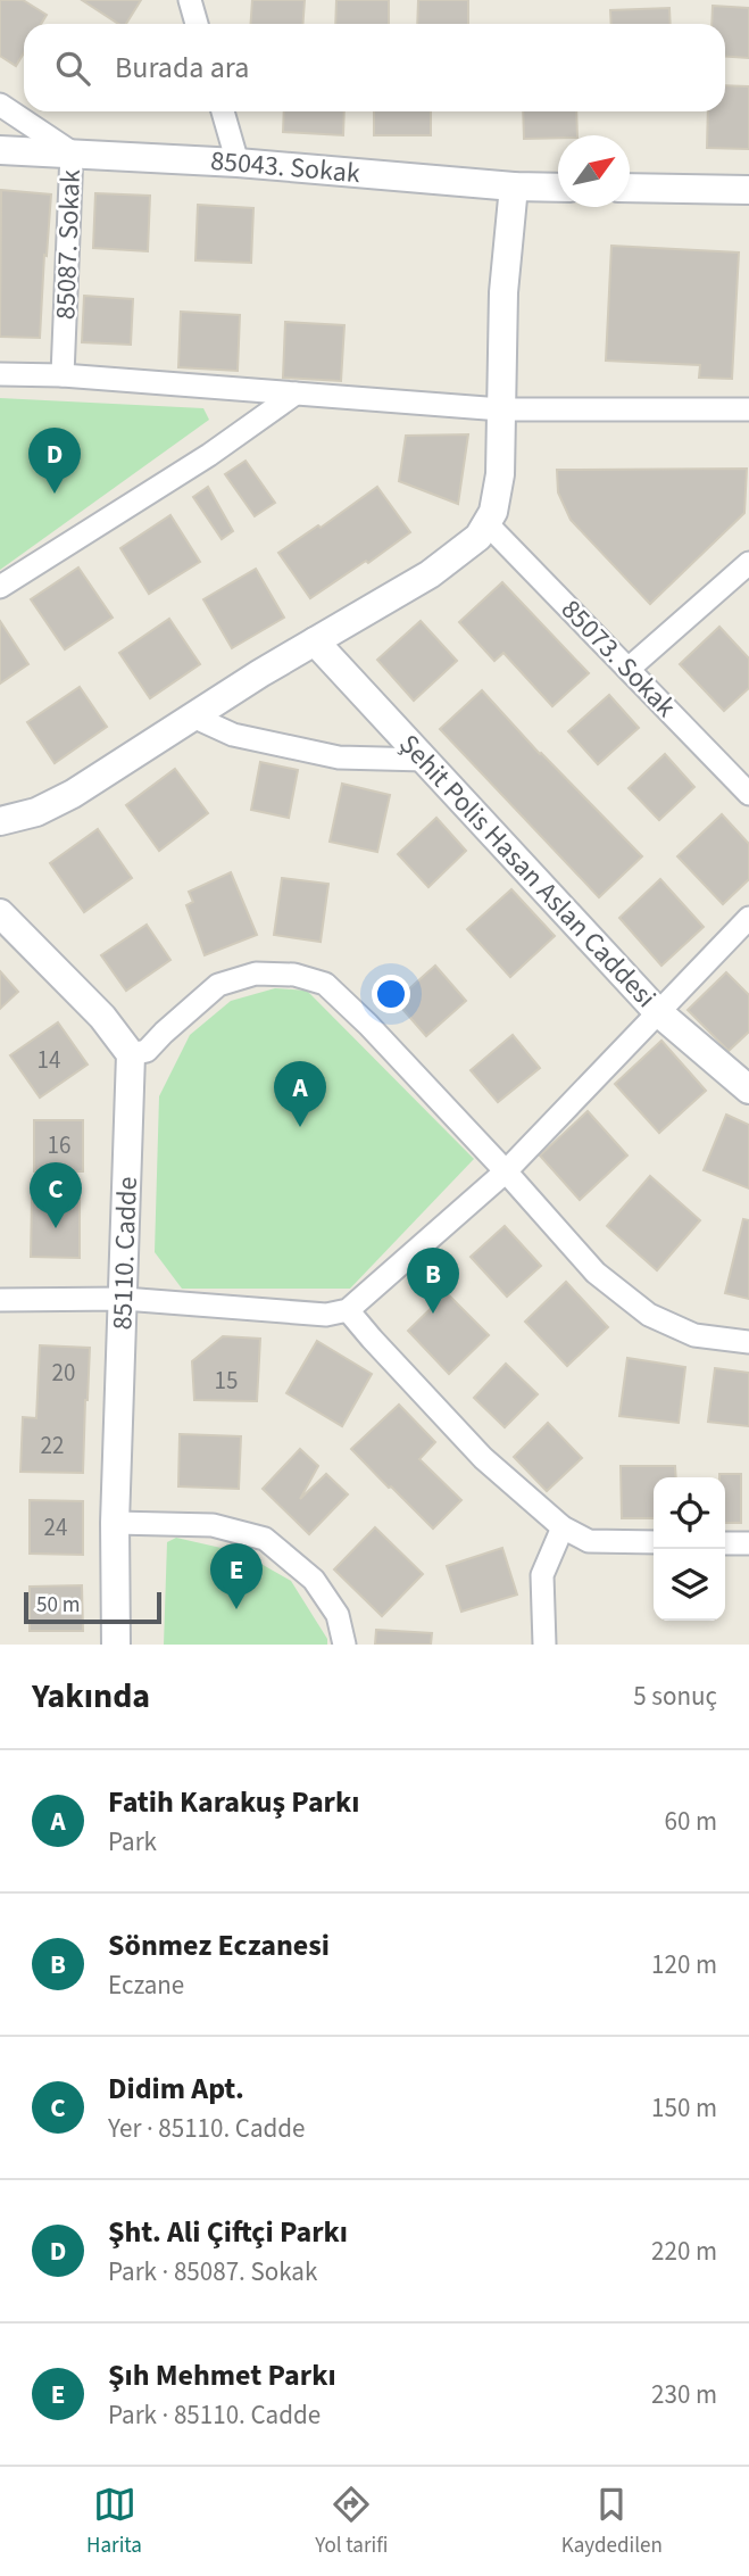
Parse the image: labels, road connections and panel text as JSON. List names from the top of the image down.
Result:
{
  "streets": {
    "street": [
      "85043. Sokak",
      "85087. Sokak",
      "85073. Sokak",
      "Şehit Polis Hasan Aslan Caddesi",
      "85110. Cadde"
    ]
  },
  "crossings": [
    ["85043. Sokak", "85087. Sokak"]
  ],
  "house_numbers": [
    "14",
    "16",
    "20",
    "15",
    "22",
    "24"
  ],
  "scale_bar": "50 m",
  "north": "top right",
  "page": {
    "search": "Burada ara",
    "pins": [
      "D",
      "A",
      "C",
      "B",
      "E"
    ],
    "scale": "50 m",
    "heading": ["Yakında", "5 sonuç"],
    "list": [
      {
        "mark": "A",
        "name": "Fatih Karakuş Parkı",
        "note": "Park",
        "value": "60 m"
      },
      {
        "mark": "B",
        "name": "Sönmez Eczanesi",
        "note": "Eczane",
        "value": "120 m"
      },
      {
        "mark": "C",
        "name": "Didim Apt.",
        "note": "Yer · 85110. Cadde",
        "value": "150 m"
      },
      {
        "mark": "D",
        "name": "Şht. Ali Çiftçi Parkı",
        "note": "Park · 85087. Sokak",
        "value": "220 m"
      },
      {
        "mark": "E",
        "name": "Şıh Mehmet Parkı",
        "note": "Park · 85110. Cadde",
        "value": "230 m"
      }
    ],
    "nav": ["Harita", "Yol tarifi", "Kaydedilen"]
  }
}
